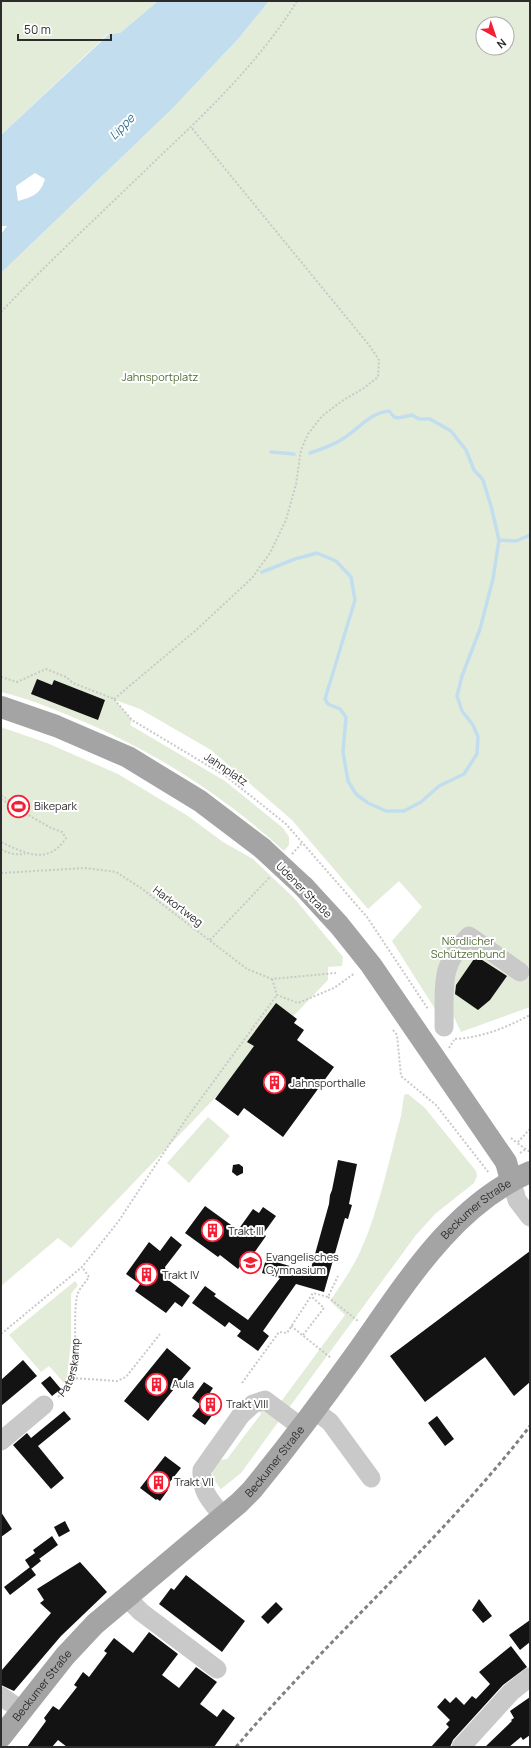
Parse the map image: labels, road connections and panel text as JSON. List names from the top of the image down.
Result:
{
  "streets": {
    "main road": ["Udener Straße", "Beckumer Straße"],
    "street": ["Paterskamp"],
    "path": ["Jahnplatz", "Harkortweg"]
  },
  "crossings": [
    ["Udener Straße", "Beckumer Straße"]
  ],
  "water": ["Lippe"],
  "parks": ["Jahnsportplatz", "Nördlicher Schützenbund"],
  "places": {
    "sports": ["Bikepark"],
    "building": [
      "Jahnsporthalle",
      "Trakt III",
      "Trakt IV",
      "Aula",
      "Trakt VIII",
      "Trakt VII"
    ],
    "school or university": ["Evangelisches Gymnasium"]
  },
  "scale_bar": "50 m",
  "north": "bottom right"
}
